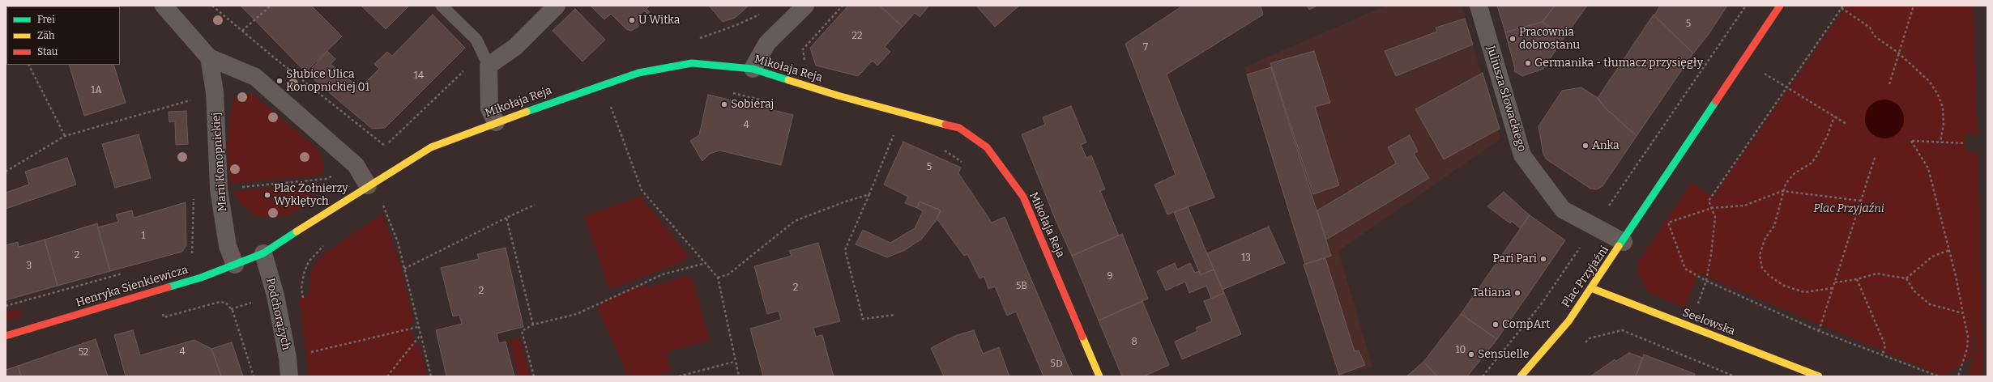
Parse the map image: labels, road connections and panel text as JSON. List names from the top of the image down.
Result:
{
  "streets": {
    "street": [
      "Mikołaja Reja",
      "Juliusza Słowackiego",
      "Marii Konopnickiej",
      "Plac Przyjaźni",
      "Henryka Sienkiewicza",
      "Podchorążych",
      "Seelowska"
    ]
  },
  "crossings": [
    ["Mikołaja Reja", "Henryka Sienkiewicza"],
    ["Mikołaja Reja", "Podchorążych"],
    ["Juliusza Słowackiego", "Plac Przyjaźni"],
    ["Marii Konopnickiej", "Henryka Sienkiewicza"],
    ["Plac Przyjaźni", "Seelowska"],
    ["Henryka Sienkiewicza", "Podchorążych"]
  ],
  "parks": ["Plac Przyjaźni"],
  "places": [
    "U Witka",
    "Pracownia dobrostanu",
    "Germanika - tłumacz przysięgły",
    "Słubice Ulica Konopnickiej 01",
    "Sobieraj",
    "Anka",
    "Plac Żołnierzy Wyklętych",
    "Pari Pari",
    "Tatiana",
    "CompArt",
    "Sensuelle"
  ],
  "house_numbers": [
    "5",
    "22",
    "7",
    "14",
    "1A",
    "4",
    "5",
    "1",
    "2",
    "13",
    "3",
    "9",
    "5B",
    "2",
    "2",
    "8",
    "10",
    "4",
    "52",
    "5D"
  ],
  "legend": ["Frei", "Zäh", "Stau"]
}
